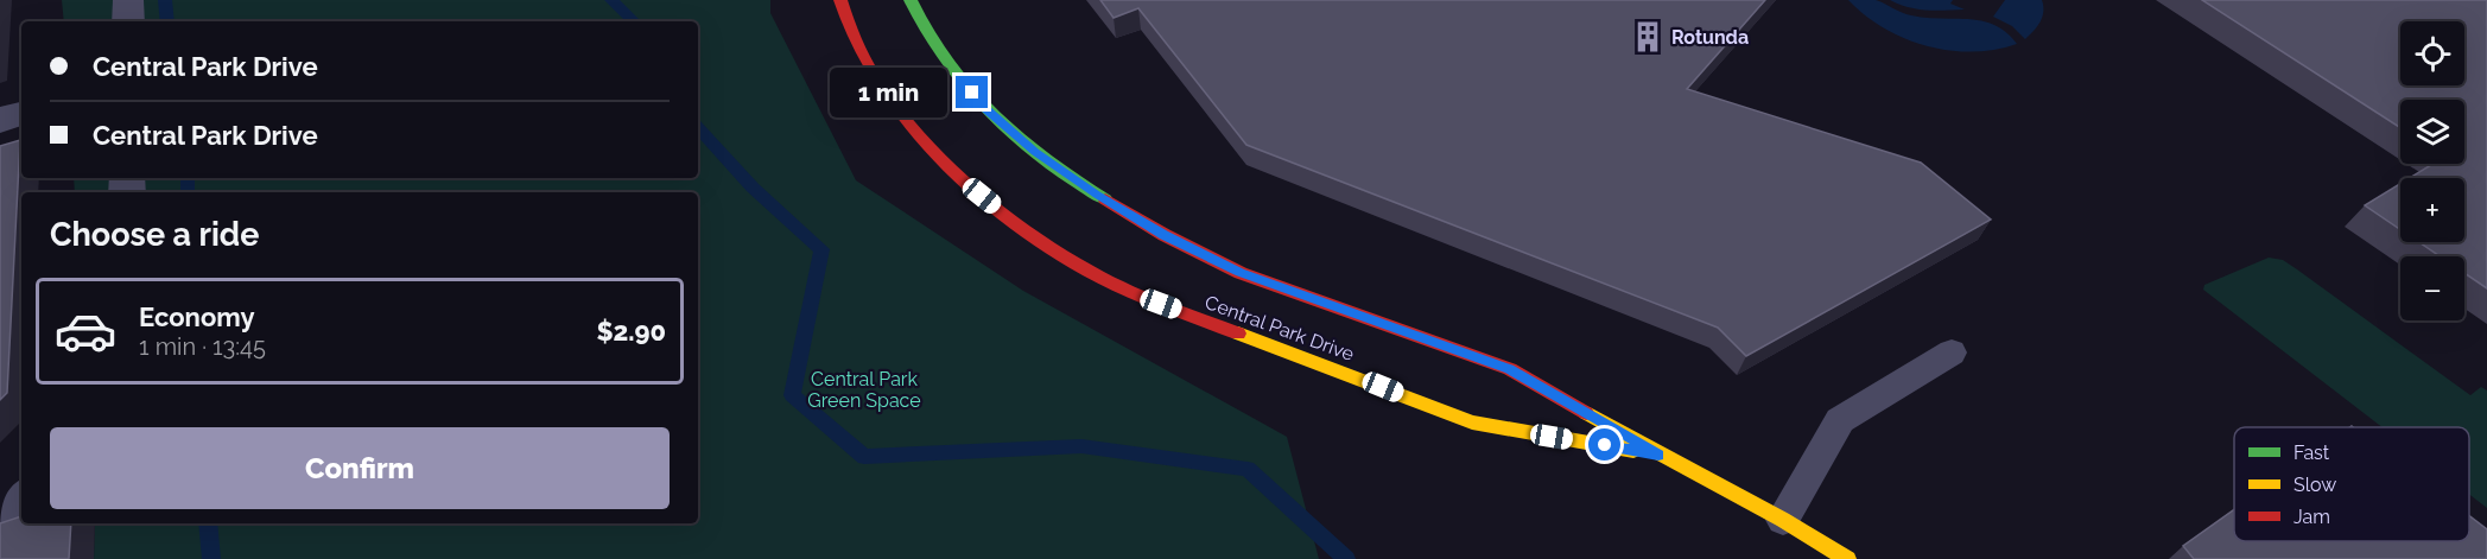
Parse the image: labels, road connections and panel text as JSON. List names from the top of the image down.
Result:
{
  "streets": {
    "street": ["Central Park Drive"]
  },
  "parks": ["Central Park Green Space"],
  "places": {
    "building": ["Rotunda"]
  },
  "legend": ["Fast", "Slow", "Jam"],
  "page": {
    "map_buttons": ["+", "−"],
    "banner": ["Central Park Drive", "Central Park Drive"],
    "bubble": "1 min",
    "heading": "Choose a ride",
    "list": [
      {
        "name": "Economy",
        "note": "1 min · 13:45",
        "value": "$2.90"
      }
    ],
    "buttons": "Confirm"
  }
}
